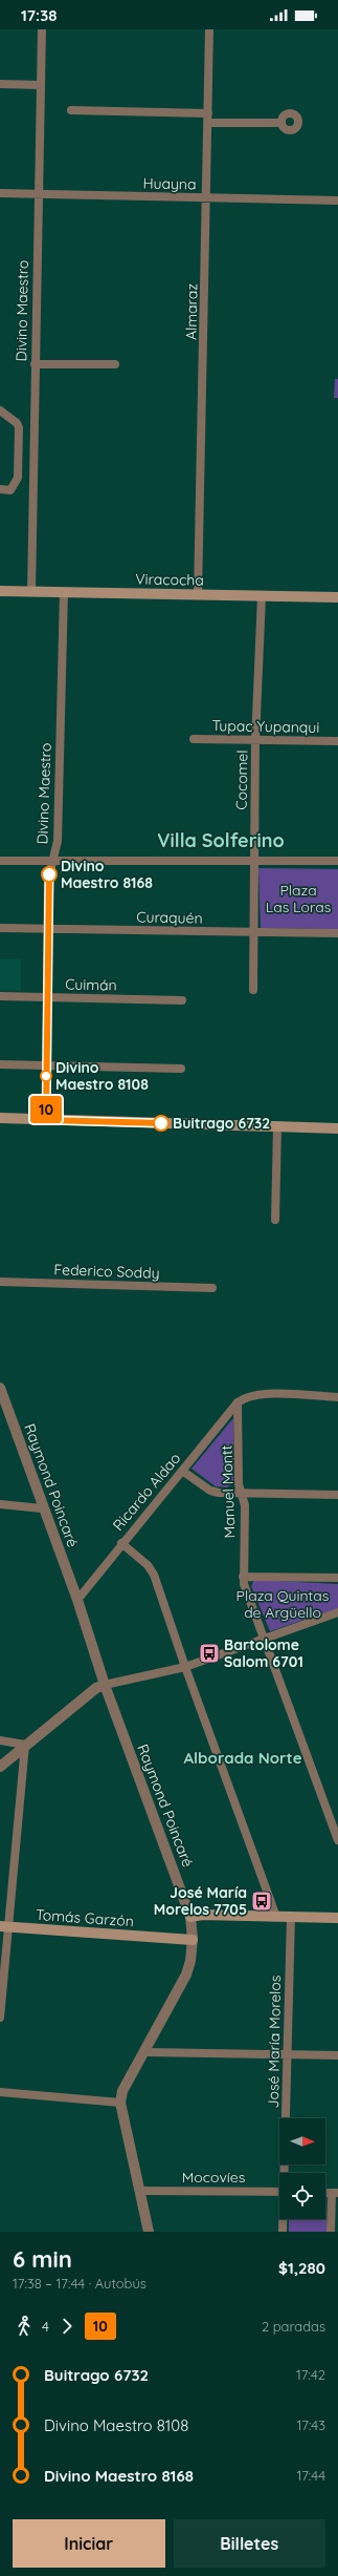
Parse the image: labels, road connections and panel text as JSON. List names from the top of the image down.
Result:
{
  "streets": {
    "main road": ["Viracocha", "Tomás Garzón"],
    "street": [
      "Huayna",
      "Divino Maestro",
      "Almaraz",
      "Tupac Yupanqui",
      "Cocomel",
      "Curaquén",
      "Cuimán",
      "Federico Soddy",
      "Raymond Poincaré",
      "Ricardo Aldao",
      "Manuel Montt",
      "José María Morelos",
      "Mocovíes"
    ]
  },
  "crossings": [
    ["Huayna", "Divino Maestro"],
    ["Huayna", "Almaraz"],
    ["Divino Maestro", "Viracocha"],
    ["Divino Maestro", "Curaquén"],
    ["Divino Maestro", "Cuimán"],
    ["Almaraz", "Viracocha"],
    ["Viracocha", "Cocomel"],
    ["Tupac Yupanqui", "Cocomel"],
    ["Cocomel", "Curaquén"],
    ["Raymond Poincaré", "Ricardo Aldao"],
    ["Raymond Poincaré", "Tomás Garzón"],
    ["Ricardo Aldao", "Manuel Montt"]
  ],
  "districts": ["Villa Solferino", "Alborada Norte"],
  "parks": ["Plaza Las Loras", "Plaza Quintas de Argüello"],
  "places": {
    "other": ["Divino Maestro 8168", "Divino Maestro 8108", "Buitrago 6732"],
    "bus stop": ["Bartolome Salom 6701", "José María Morelos 7705"]
  },
  "lines": ["bus line 10"],
  "north": "right",
  "page": {
    "status": "17:38",
    "on_map": "10",
    "heading": ["6 min", "17:38 – 17:44 · Autobús", "$1,280"],
    "legs": ["4", "10", "2 paradas"],
    "list": [
      {
        "name": "Buitrago 6732",
        "value": "17:42"
      },
      {
        "name": "Divino Maestro 8108",
        "value": "17:43"
      },
      {
        "name": "Divino Maestro 8168",
        "value": "17:44"
      }
    ],
    "buttons": ["Iniciar", "Billetes"]
  }
}
